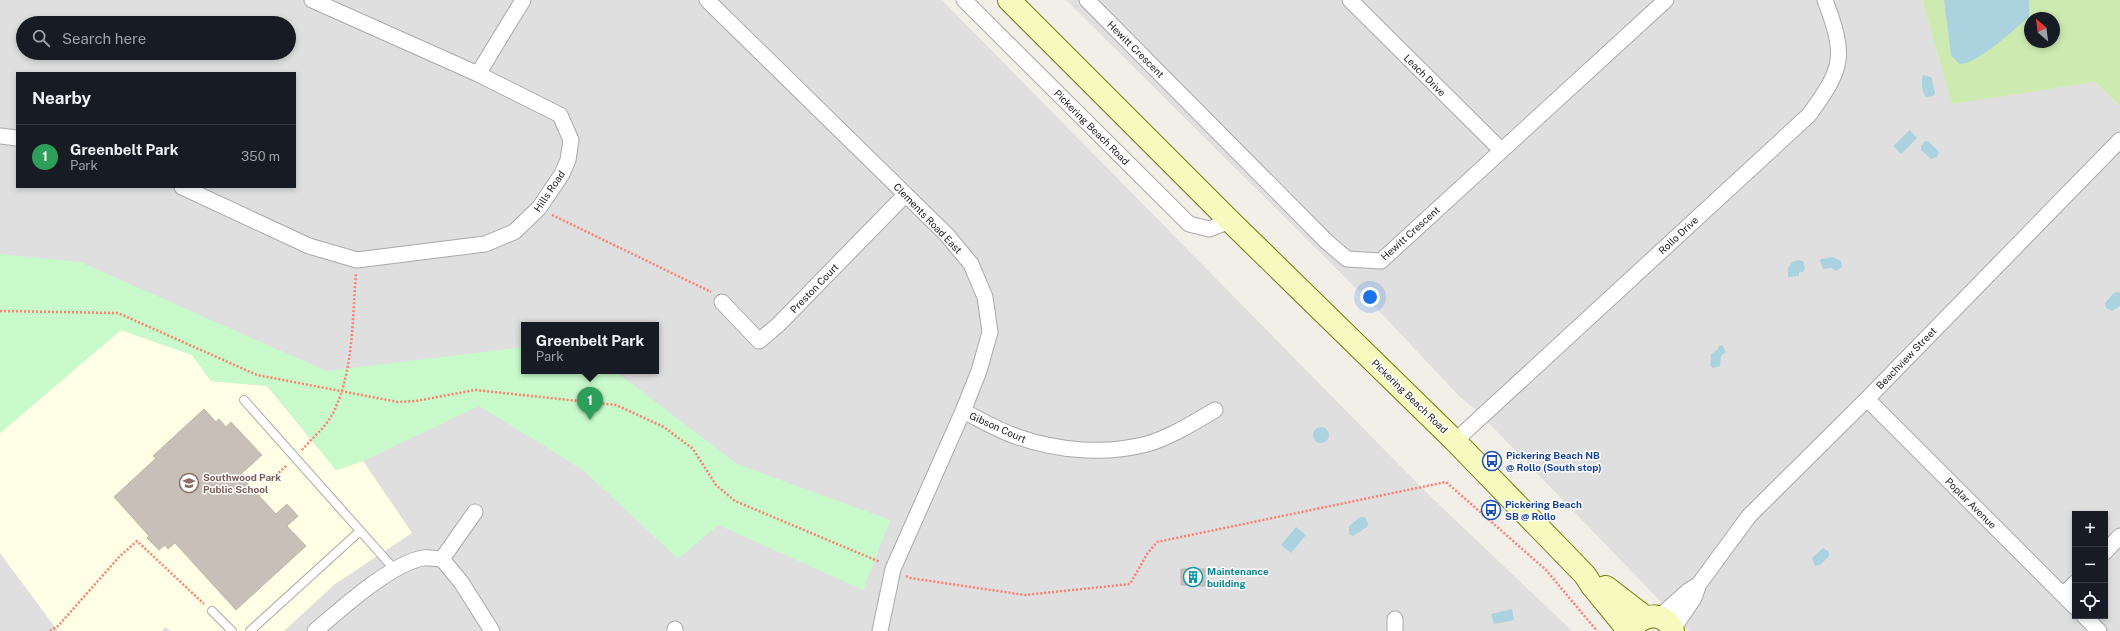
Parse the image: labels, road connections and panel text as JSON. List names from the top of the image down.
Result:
{
  "streets": {
    "street": [
      "Hewitt Crescent",
      "Leach Drive",
      "Pickering Beach Road",
      "Hills Road",
      "Clements Road East",
      "Rollo Drive",
      "Preston Court",
      "Beachview Street",
      "Gibson Court",
      "Poplar Avenue"
    ]
  },
  "crossings": [
    ["Hewitt Crescent", "Leach Drive"],
    ["Pickering Beach Road", "Rollo Drive"],
    ["Pickering Beach Road", "Beachview Street"],
    ["Clements Road East", "Preston Court"],
    ["Clements Road East", "Gibson Court"],
    ["Beachview Street", "Poplar Avenue"]
  ],
  "places": {
    "bus stop": ["Pickering Beach NB @ Rollo (South stop)", "Pickering Beach SB @ Rollo"],
    "school or university": ["Southwood Park Public School"],
    "building": ["Maintenance building"]
  },
  "north": "top left",
  "page": {
    "search": "Search here",
    "heading": "Nearby",
    "list": [
      {
        "mark": "1",
        "name": "Greenbelt Park",
        "note": "Park",
        "value": "350 m"
      }
    ],
    "popup": ["Greenbelt Park", "Park"],
    "pins": "1",
    "map_buttons": ["+", "−"]
  }
}
